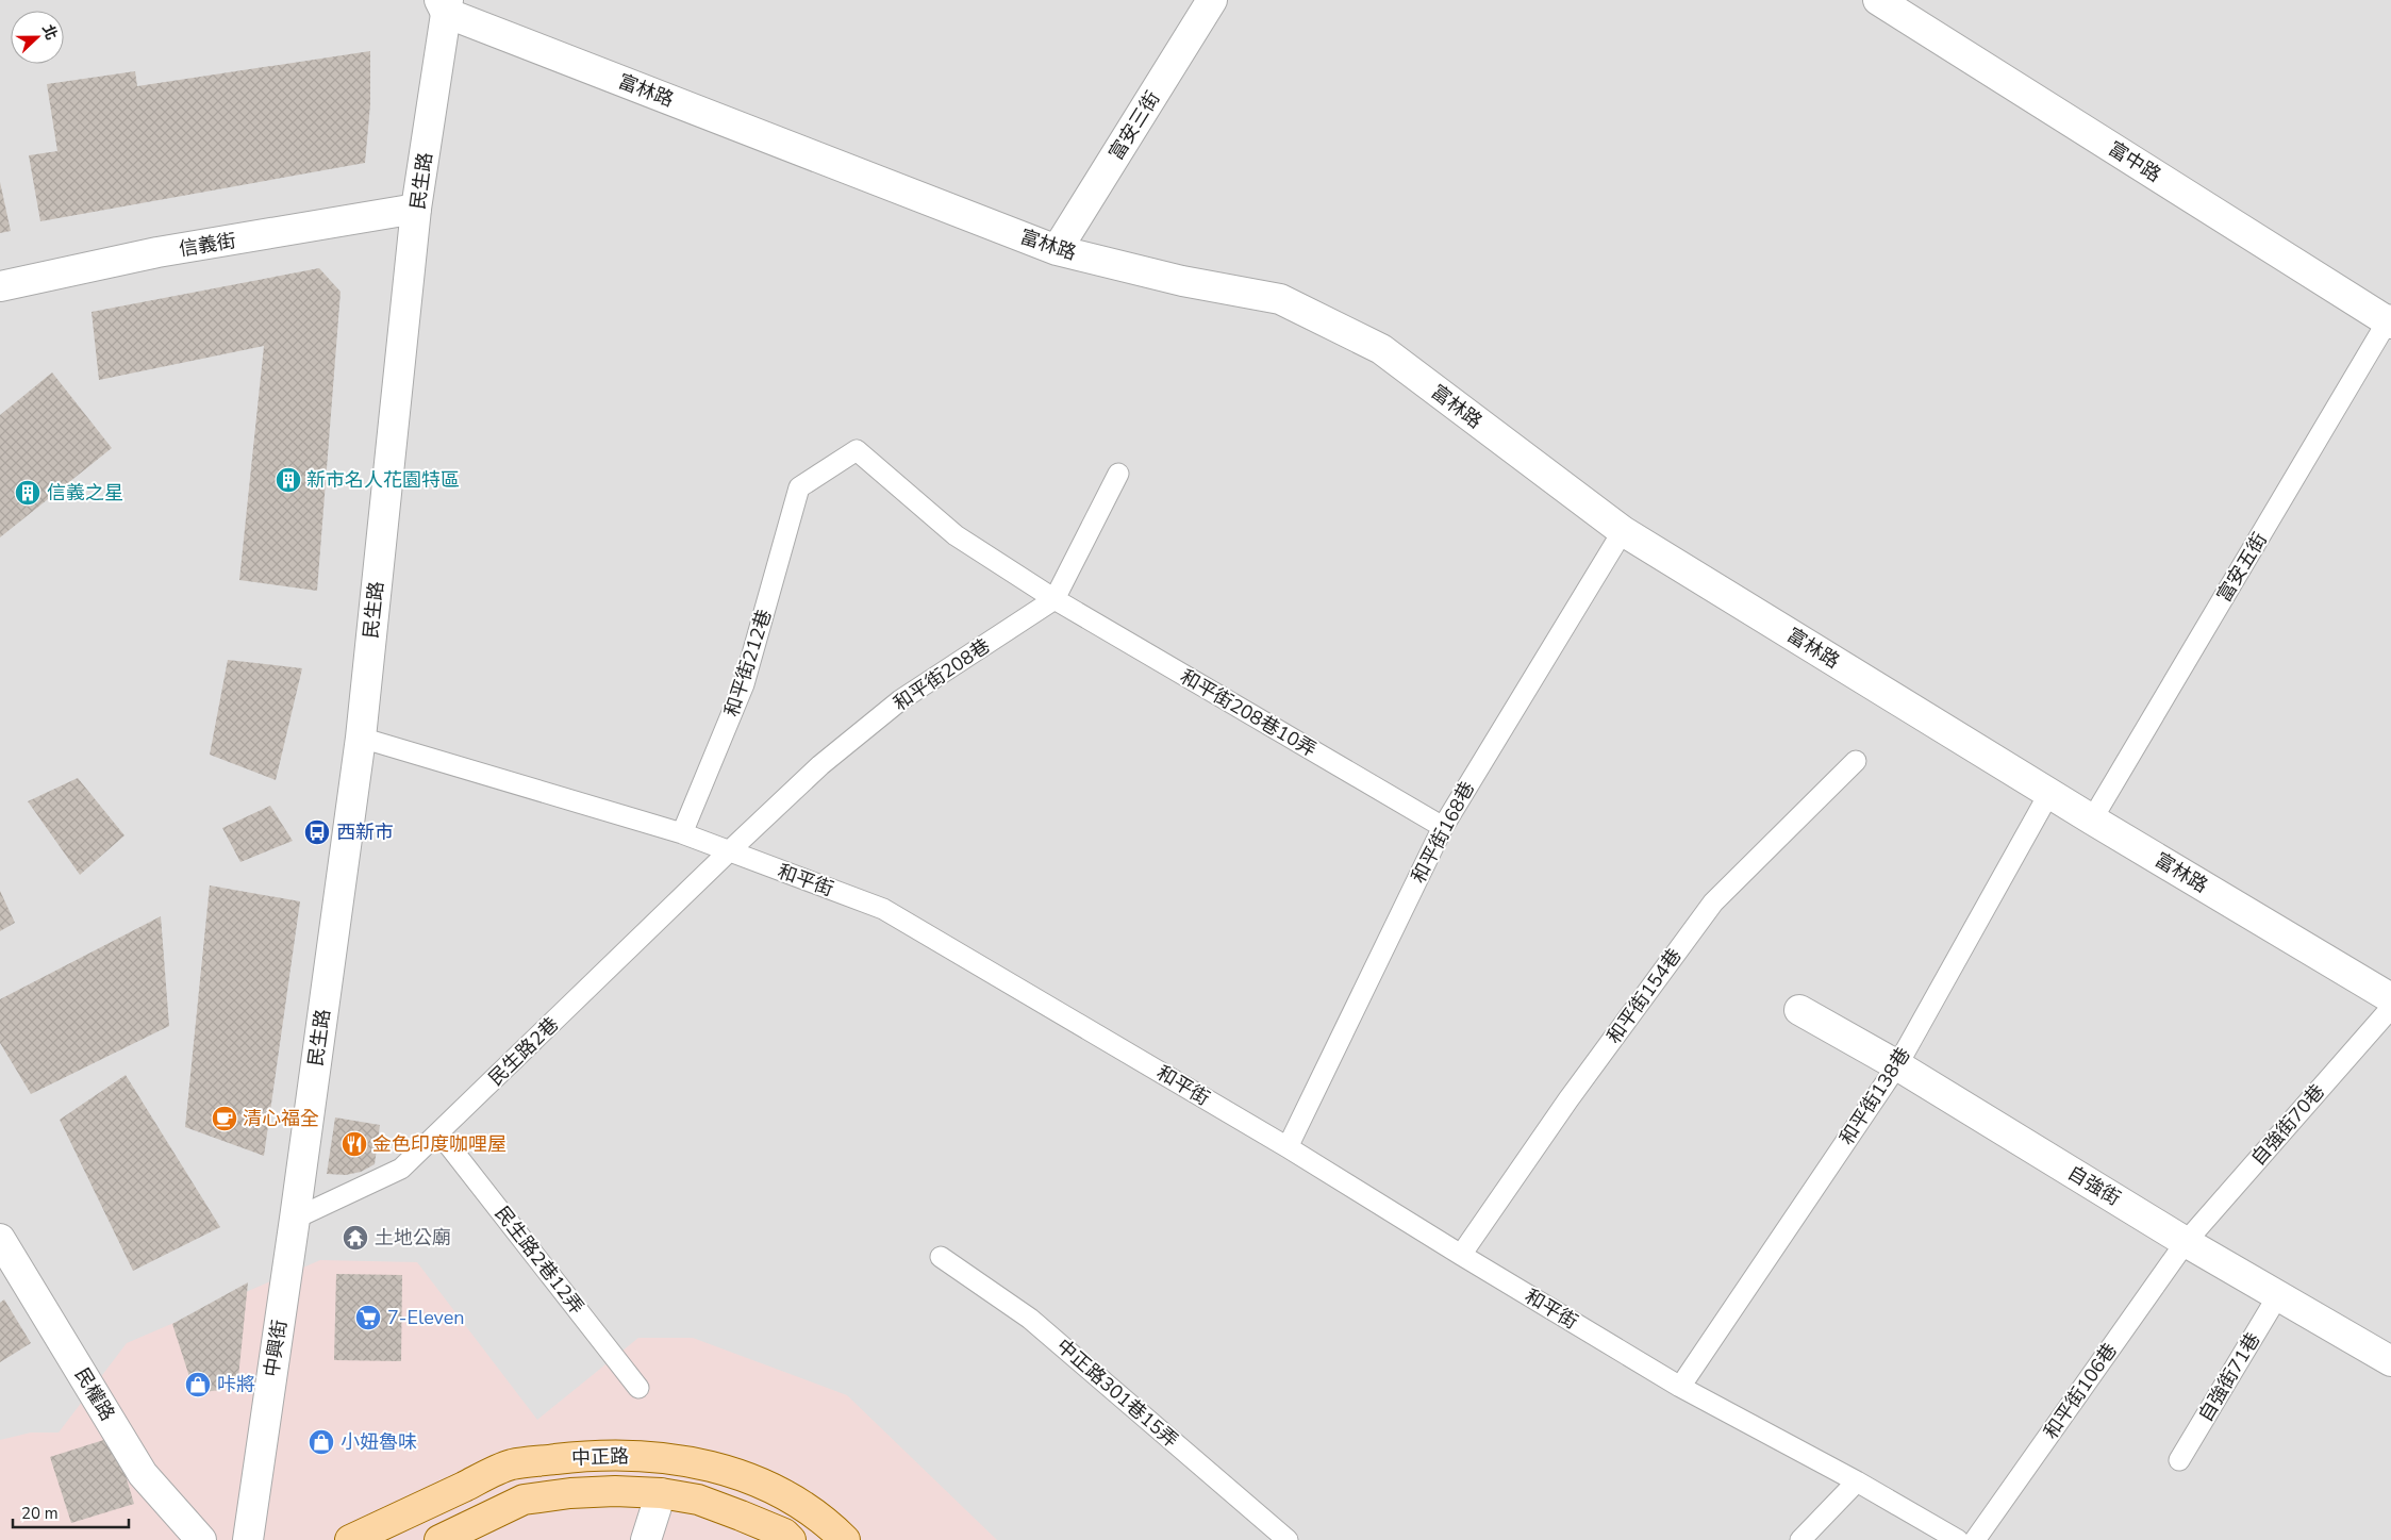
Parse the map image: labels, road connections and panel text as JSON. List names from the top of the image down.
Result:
{
  "streets": {
    "main road": ["中正路"],
    "street": [
      "富林路",
      "富安三街",
      "富中路",
      "民生路",
      "信義街",
      "自強街",
      "中興街",
      "民權路"
    ],
    "lane": [
      "富安五街",
      "和平街212巷",
      "和平街208巷",
      "和平街208巷10弄",
      "和平街168巷",
      "和平街",
      "和平街154巷",
      "民生路2巷",
      "和平街138巷",
      "自強街70巷",
      "民生路2巷12弄",
      "自強街71巷",
      "和平街106巷",
      "中正路301巷15弄"
    ]
  },
  "crossings": [
    ["富林路", "富安三街"],
    ["富林路", "民生路"],
    ["富林路", "富安五街"],
    ["富林路", "和平街168巷"],
    ["富林路", "和平街138巷"],
    ["富中路", "富安五街"],
    ["民生路", "信義街"],
    ["民生路", "和平街"],
    ["民生路", "民生路2巷"],
    ["民生路", "中興街"],
    ["和平街212巷", "和平街208巷10弄"],
    ["和平街212巷", "和平街"],
    ["和平街208巷", "和平街208巷10弄"],
    ["和平街208巷", "和平街"],
    ["和平街208巷", "民生路2巷"],
    ["和平街208巷10弄", "和平街168巷"],
    ["和平街168巷", "和平街"],
    ["和平街", "和平街154巷"],
    ["和平街", "民生路2巷"],
    ["和平街", "和平街138巷"],
    ["民生路2巷", "民生路2巷12弄"],
    ["民生路2巷", "中興街"],
    ["和平街138巷", "自強街"],
    ["自強街70巷", "自強街"],
    ["自強街70巷", "和平街106巷"],
    ["自強街", "自強街71巷"],
    ["自強街", "和平街106巷"]
  ],
  "places": {
    "building": ["新市名人花園特區", "信義之星"],
    "bus stop": ["西新市"],
    "cafe": ["清心福全"],
    "restaurant": ["金色印度咖哩屋"],
    "temple": ["土地公廟"],
    "supermarket": ["7-Eleven"],
    "shop": ["咔將", "小妞魯味"]
  },
  "scale_bar": "20 m",
  "north": "right"
}
